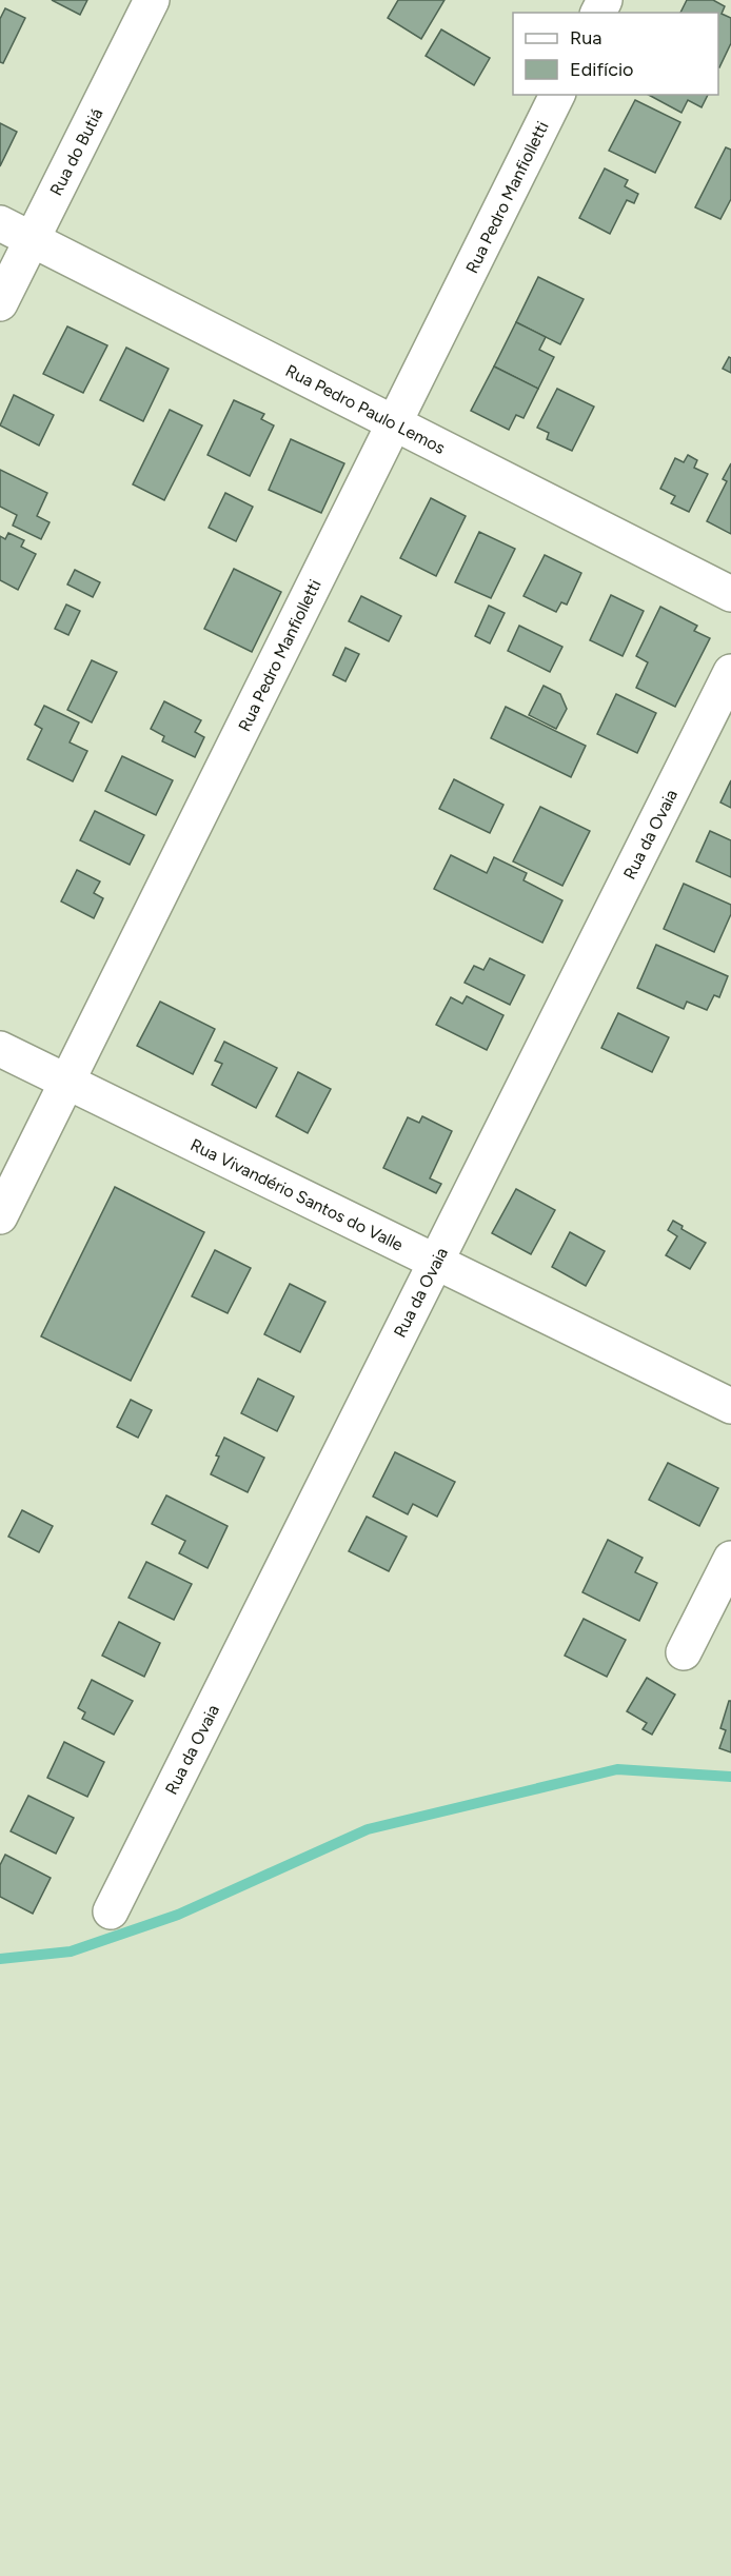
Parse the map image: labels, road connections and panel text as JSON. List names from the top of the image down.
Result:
{
  "streets": {
    "street": [
      "Rua do Butiá",
      "Rua Pedro Manfiolletti",
      "Rua Pedro Paulo Lemos",
      "Rua da Ovaia",
      "Rua Vivandério Santos do Valle"
    ]
  },
  "crossings": [
    ["Rua do Butiá", "Rua Pedro Paulo Lemos"],
    ["Rua Pedro Manfiolletti", "Rua Pedro Paulo Lemos"],
    ["Rua Pedro Manfiolletti", "Rua Vivandério Santos do Valle"],
    ["Rua da Ovaia", "Rua Vivandério Santos do Valle"]
  ],
  "legend": ["Rua", "Edifício"]
}
